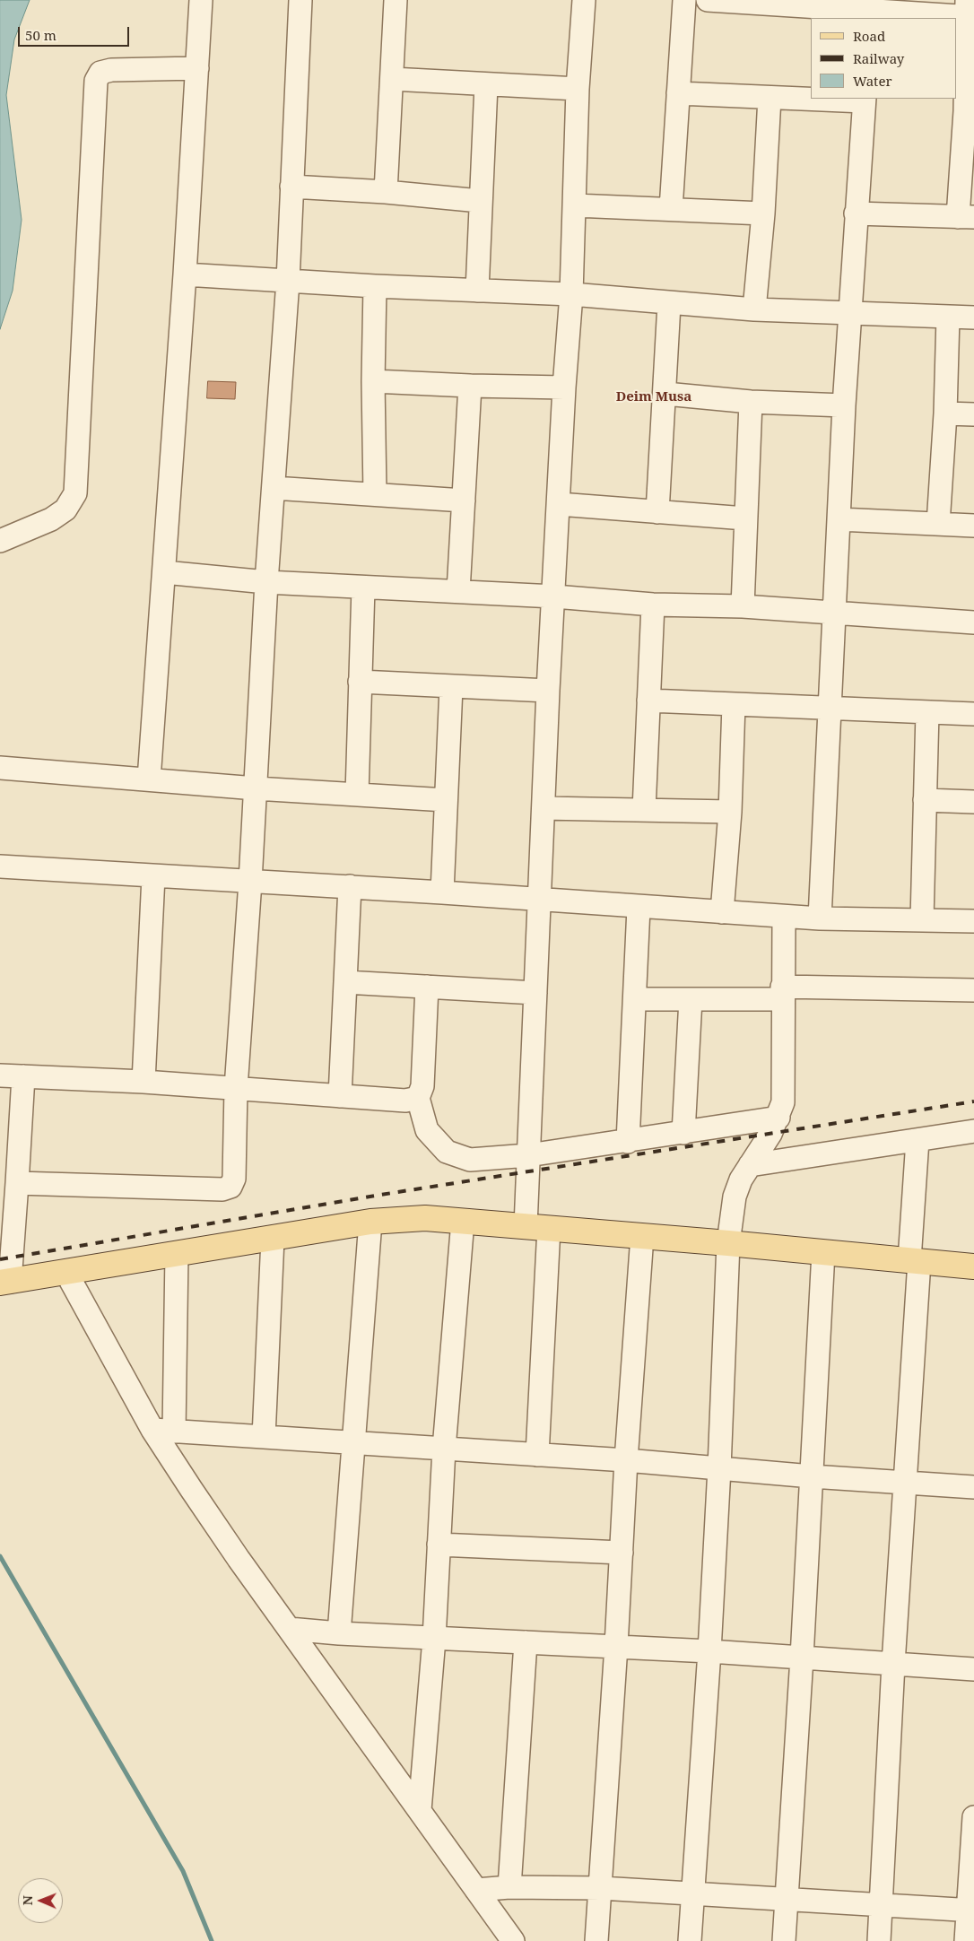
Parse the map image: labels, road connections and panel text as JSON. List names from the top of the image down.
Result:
{
  "districts": ["Deim Musa"],
  "legend": ["Road", "Railway", "Water"],
  "scale_bar": "50 m",
  "north": "left"
}
